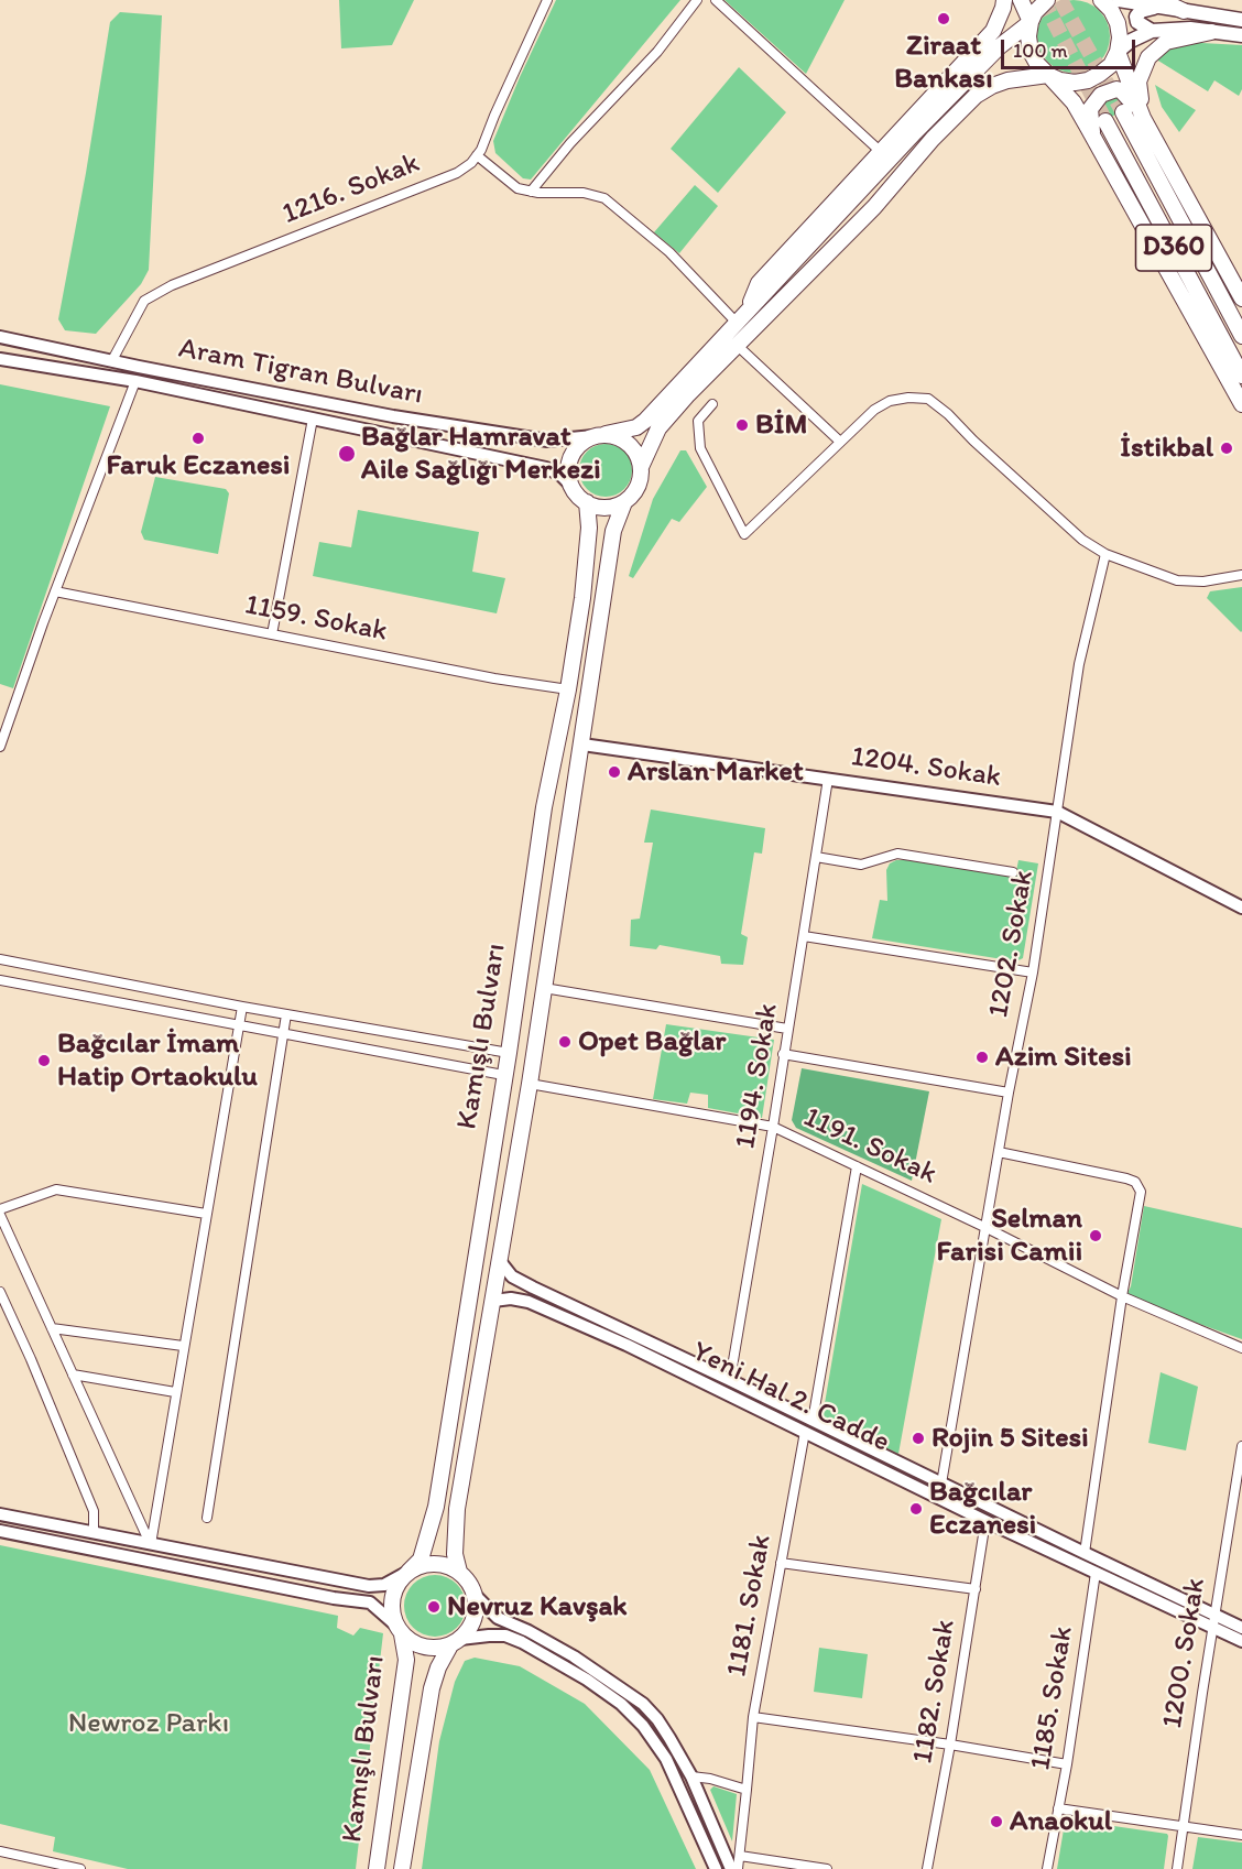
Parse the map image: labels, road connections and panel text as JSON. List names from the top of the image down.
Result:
{
  "streets": {
    "highway": ["D360", "Kamışlı Bulvarı"],
    "main road": ["Aram Tigran Bulvarı", "1204. Sokak", "Yeni Hal 2. Cadde"],
    "street": [
      "1216. Sokak",
      "1159. Sokak",
      "1202. Sokak",
      "1194. Sokak",
      "1191. Sokak",
      "1181. Sokak",
      "1200. Sokak",
      "1182. Sokak",
      "1185. Sokak"
    ]
  },
  "crossings": [
    ["1216. Sokak", "Aram Tigran Bulvarı"],
    ["Aram Tigran Bulvarı", "Kamışlı Bulvarı"],
    ["1159. Sokak", "Kamışlı Bulvarı"],
    ["1204. Sokak", "1202. Sokak"],
    ["1204. Sokak", "Kamışlı Bulvarı"],
    ["1204. Sokak", "1194. Sokak"],
    ["1202. Sokak", "1191. Sokak"],
    ["Kamışlı Bulvarı", "1191. Sokak"],
    ["Kamışlı Bulvarı", "Yeni Hal 2. Cadde"],
    ["1194. Sokak", "1191. Sokak"],
    ["Yeni Hal 2. Cadde", "1181. Sokak"],
    ["Yeni Hal 2. Cadde", "1200. Sokak"],
    ["Yeni Hal 2. Cadde", "1182. Sokak"],
    ["Yeni Hal 2. Cadde", "1185. Sokak"]
  ],
  "parks": ["Newroz Parkı"],
  "places": [
    "Ziraat Bankası",
    "BİM",
    "Faruk Eczanesi",
    "İstikbal",
    "Bağlar Hamravat Aile Sağlığı Merkezi",
    "Arslan Market",
    "Opet Bağlar",
    "Azim Sitesi",
    "Bağcılar İmam Hatip Ortaokulu",
    "Selman Farisi Camii",
    "Rojin 5 Sitesi",
    "Bağcılar Eczanesi",
    "Nevruz Kavşak",
    "Anaokul"
  ],
  "scale_bar": "100 m"
}
